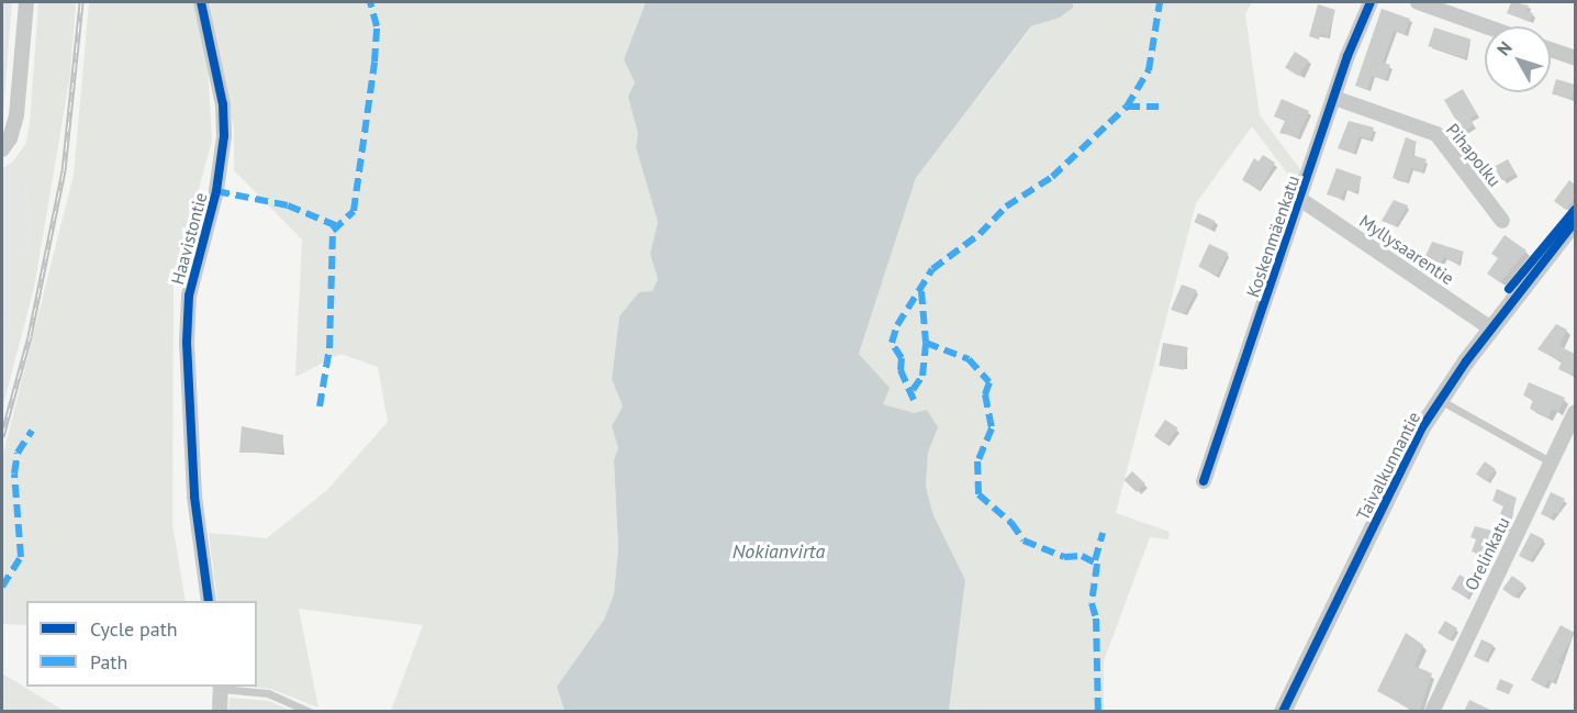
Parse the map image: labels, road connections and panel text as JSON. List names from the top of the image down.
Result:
{
  "streets": {
    "street": [
      "Pihapolku",
      "Koskenmäenkatu",
      "Haavistontie",
      "Myllysaarentie",
      "Taivalkunnantie",
      "Orelinkatu"
    ]
  },
  "crossings": [
    ["Pihapolku", "Koskenmäenkatu"],
    ["Koskenmäenkatu", "Myllysaarentie"],
    ["Myllysaarentie", "Taivalkunnantie"]
  ],
  "water": ["Nokianvirta"],
  "legend": ["Cycle path", "Path"],
  "north": "top left"
}
